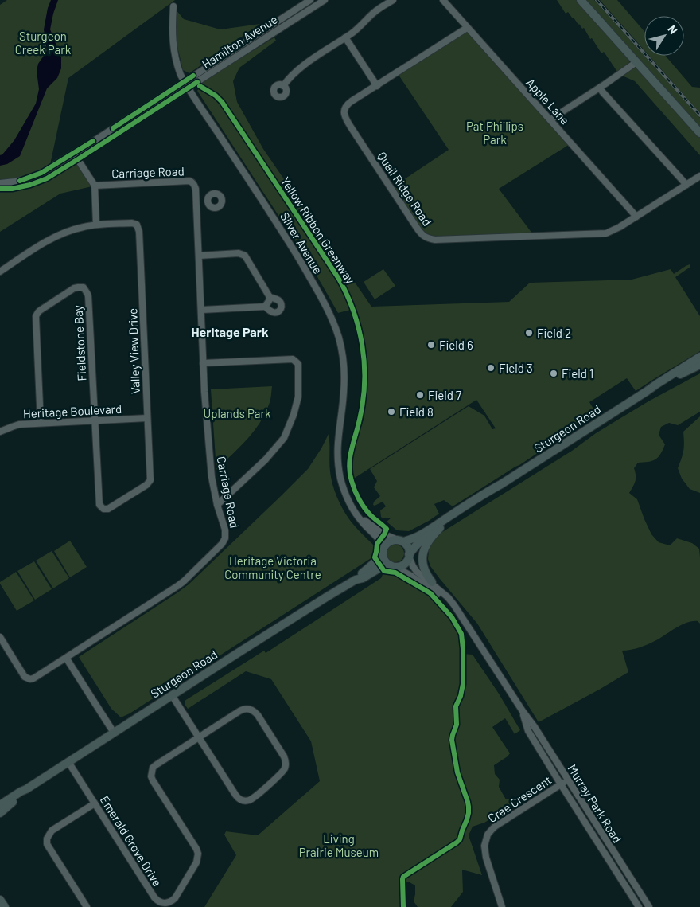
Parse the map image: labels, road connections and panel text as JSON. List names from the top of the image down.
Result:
{
  "streets": {
    "main road": ["Sturgeon Road"],
    "street": [
      "Hamilton Avenue",
      "Apple Lane",
      "Carriage Road",
      "Quail Ridge Road",
      "Silver Avenue",
      "Fieldstone Bay",
      "Valley View Drive",
      "Heritage Boulevard",
      "Cree Crescent",
      "Murray Park Road",
      "Emerald Grove Drive"
    ],
    "cycle path": ["Yellow Ribbon Greenway"]
  },
  "crossings": [
    ["Hamilton Avenue", "Silver Avenue"],
    ["Apple Lane", "Quail Ridge Road"],
    ["Silver Avenue", "Sturgeon Road"],
    ["Silver Avenue", "Murray Park Road"],
    ["Fieldstone Bay", "Valley View Drive"],
    ["Fieldstone Bay", "Heritage Boulevard"],
    ["Valley View Drive", "Heritage Boulevard"],
    ["Sturgeon Road", "Murray Park Road"],
    ["Sturgeon Road", "Emerald Grove Drive"],
    ["Cree Crescent", "Murray Park Road"]
  ],
  "districts": ["Heritage Park"],
  "parks": [
    "Sturgeon Creek Park",
    "Pat Phillips Park",
    "Uplands Park",
    "Heritage Victoria Community Centre",
    "Living Prairie Museum"
  ],
  "places": [
    "Field 2",
    "Field 6",
    "Field 3",
    "Field 1",
    "Field 7",
    "Field 8"
  ],
  "north": "top right"
}
